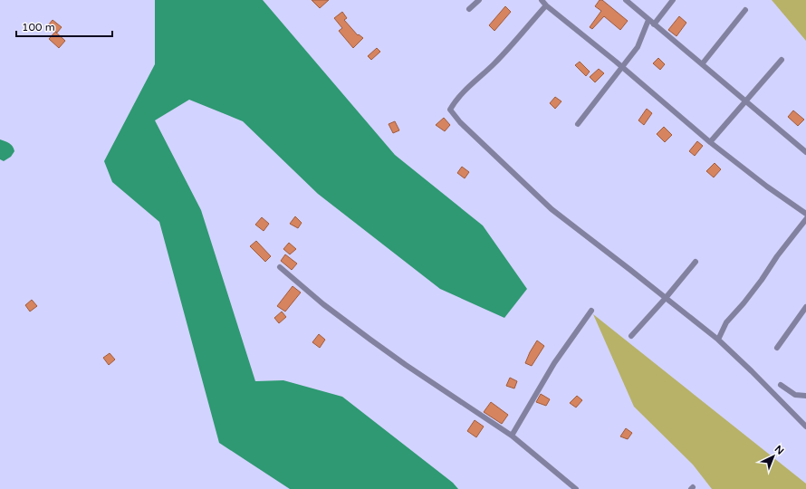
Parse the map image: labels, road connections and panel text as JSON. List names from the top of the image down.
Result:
{
  "scale_bar": "100 m",
  "north": "top right"
}
